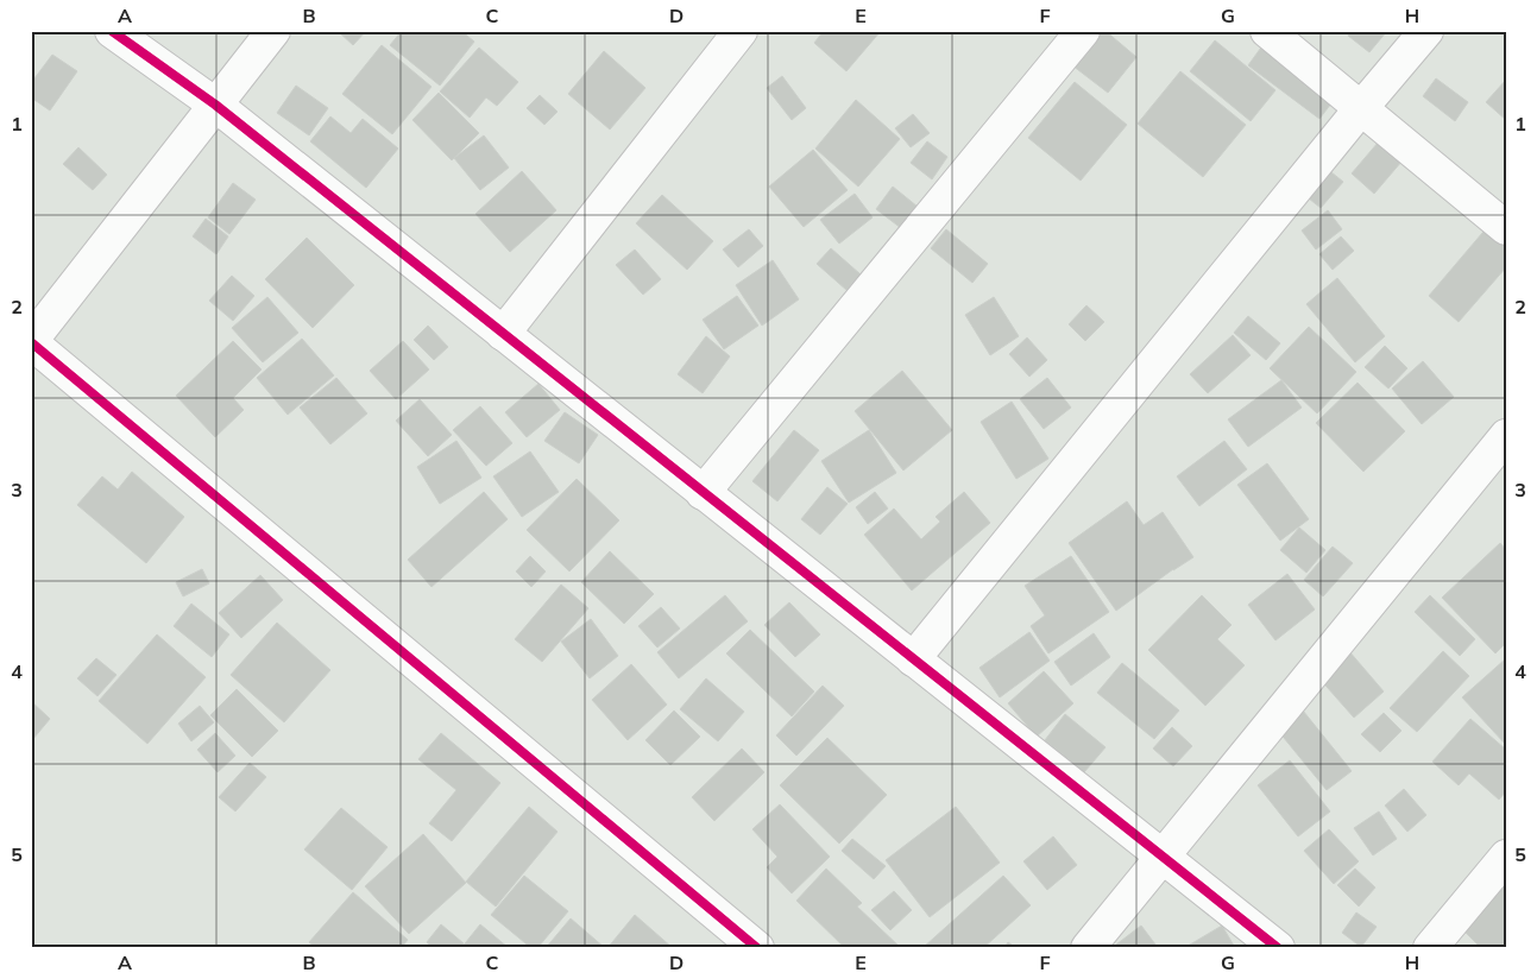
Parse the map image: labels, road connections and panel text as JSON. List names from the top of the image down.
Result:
{
  "grid": {
    "columns": [
      "A",
      "B",
      "C",
      "D",
      "E",
      "F",
      "G",
      "H"
    ],
    "rows": [
      "1",
      "2",
      "3",
      "4",
      "5"
    ]
  }
}
